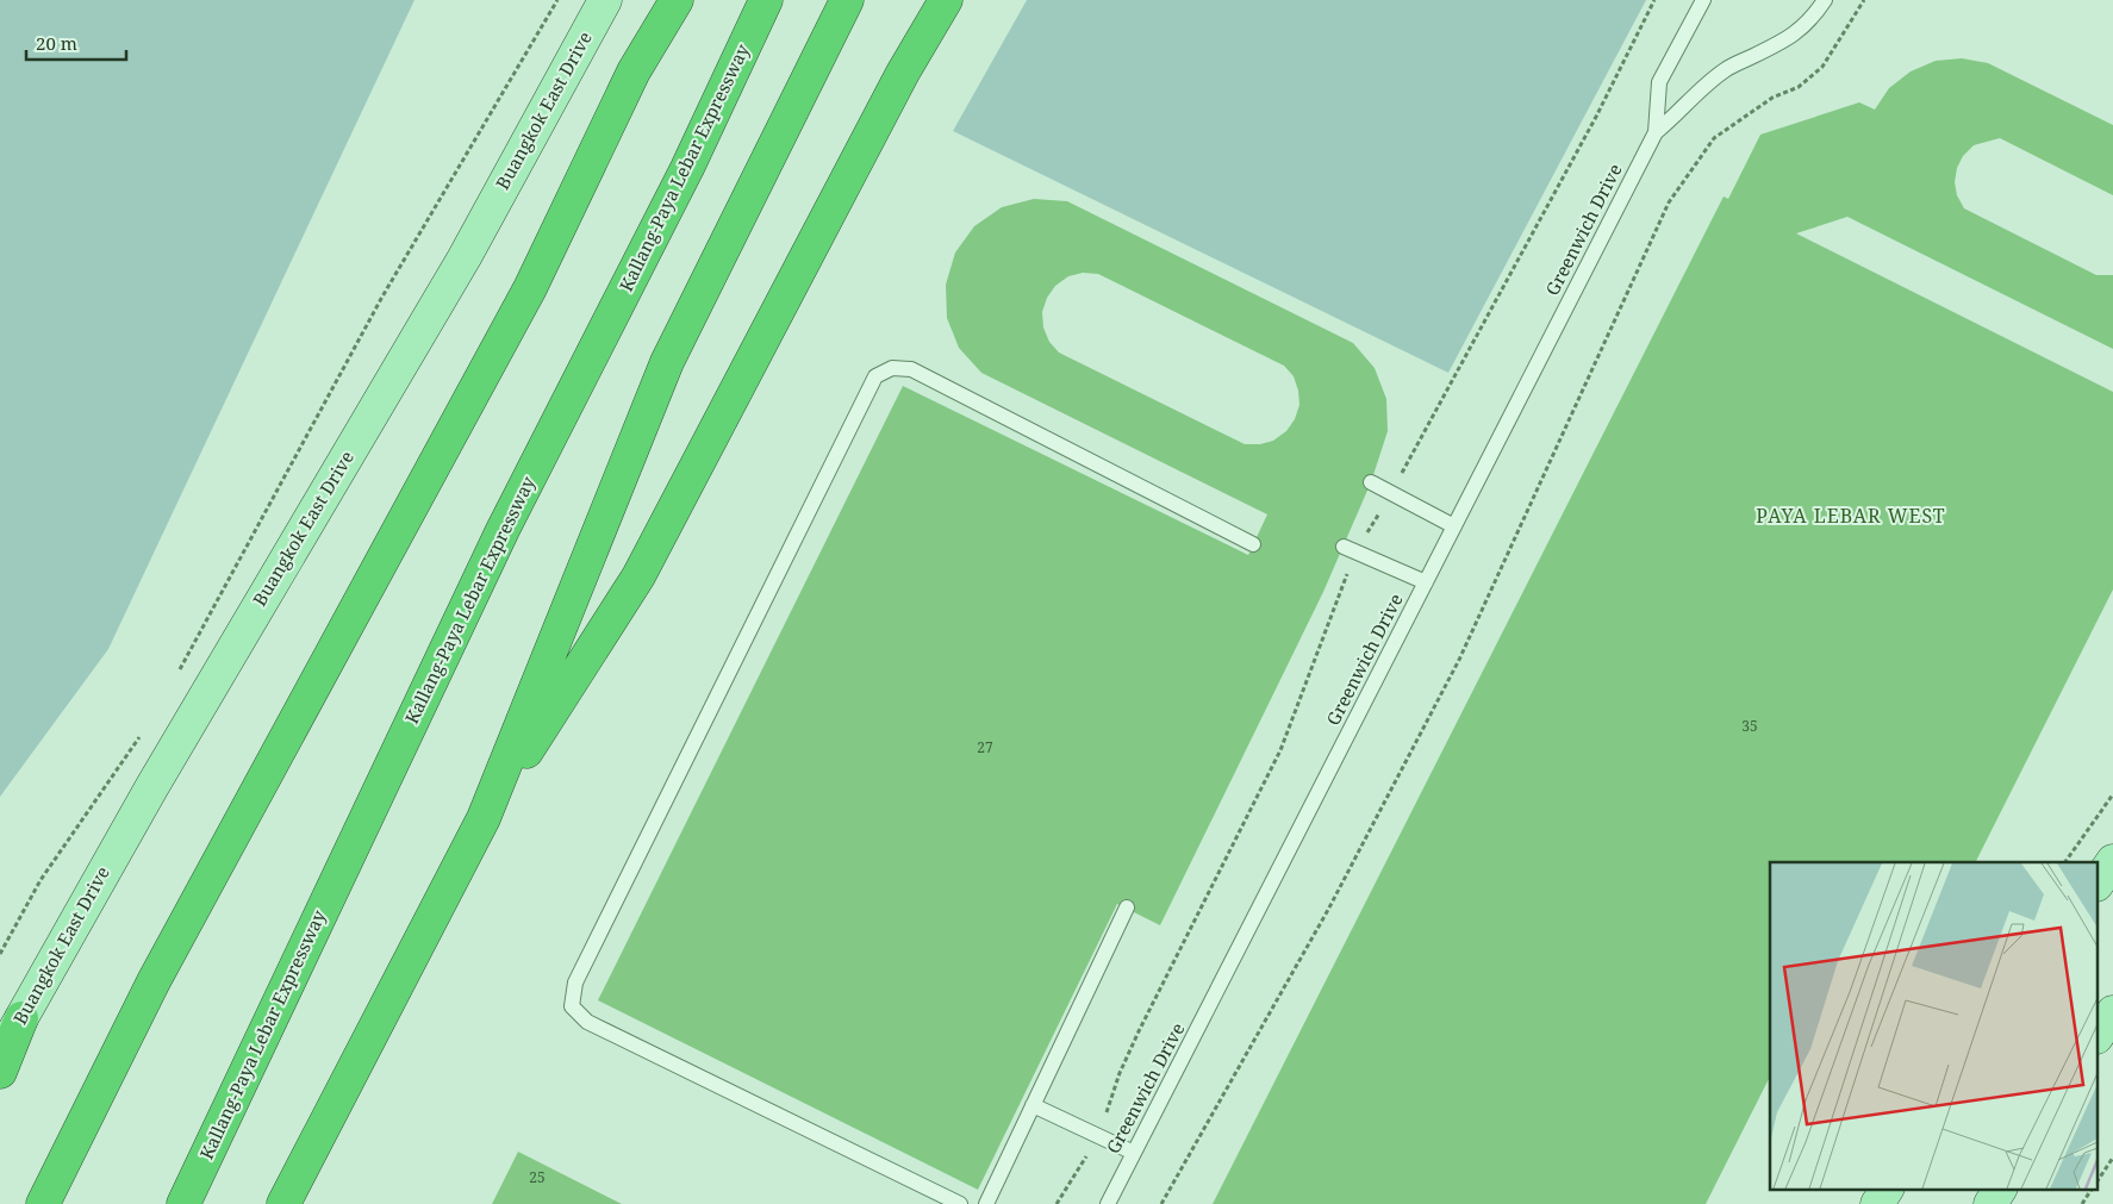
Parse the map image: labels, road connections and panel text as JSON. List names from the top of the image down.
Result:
{
  "streets": {
    "highway": ["Kallang-Paya Lebar Expressway"],
    "main road": ["Buangkok East Drive"],
    "lane": ["Greenwich Drive"]
  },
  "districts": ["PAYA LEBAR WEST"],
  "house_numbers": ["35", "27", "25"],
  "scale_bar": "20 m"
}
